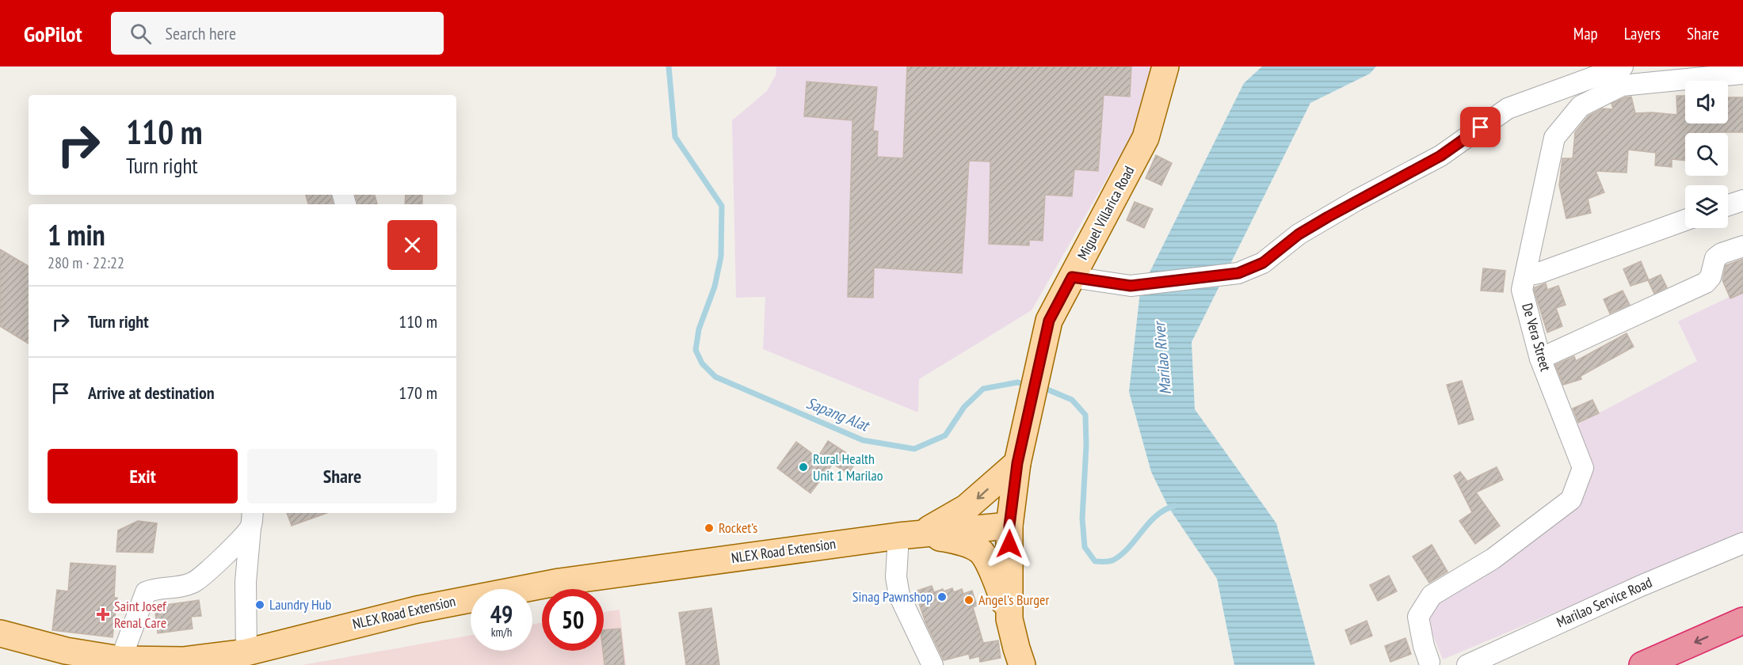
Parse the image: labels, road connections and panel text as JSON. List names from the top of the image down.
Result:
{
  "streets": {
    "main road": ["Miguel Villarica Road", "NLEX Road Extension"],
    "street": ["De Vera Street", "Marilao Service Road"]
  },
  "crossings": [
    ["Miguel Villarica Road", "NLEX Road Extension"]
  ],
  "water": ["Marilao River", "Sapang Alat"],
  "places": {
    "other": [
      "Rural Health Unit 1 Marilao",
      "Rocket’s",
      "Sinag Pawnshop",
      "Angel's Burger",
      "Laundry Hub"
    ],
    "health": ["Saint Josef Renal Care"]
  },
  "page": {
    "header": "GoPilot",
    "search": "Search here",
    "nav": ["Map", "Layers", "Share"],
    "turn": ["110 m", "Turn right"],
    "heading": ["1 min", "280 m · 22:22"],
    "list": [
      {
        "name": "Turn right",
        "value": "110 m"
      },
      {
        "name": "Arrive at destination",
        "value": "170 m"
      }
    ],
    "buttons": ["Exit", "Share"],
    "speed": "49 km/h",
    "limit": "50"
  }
}
